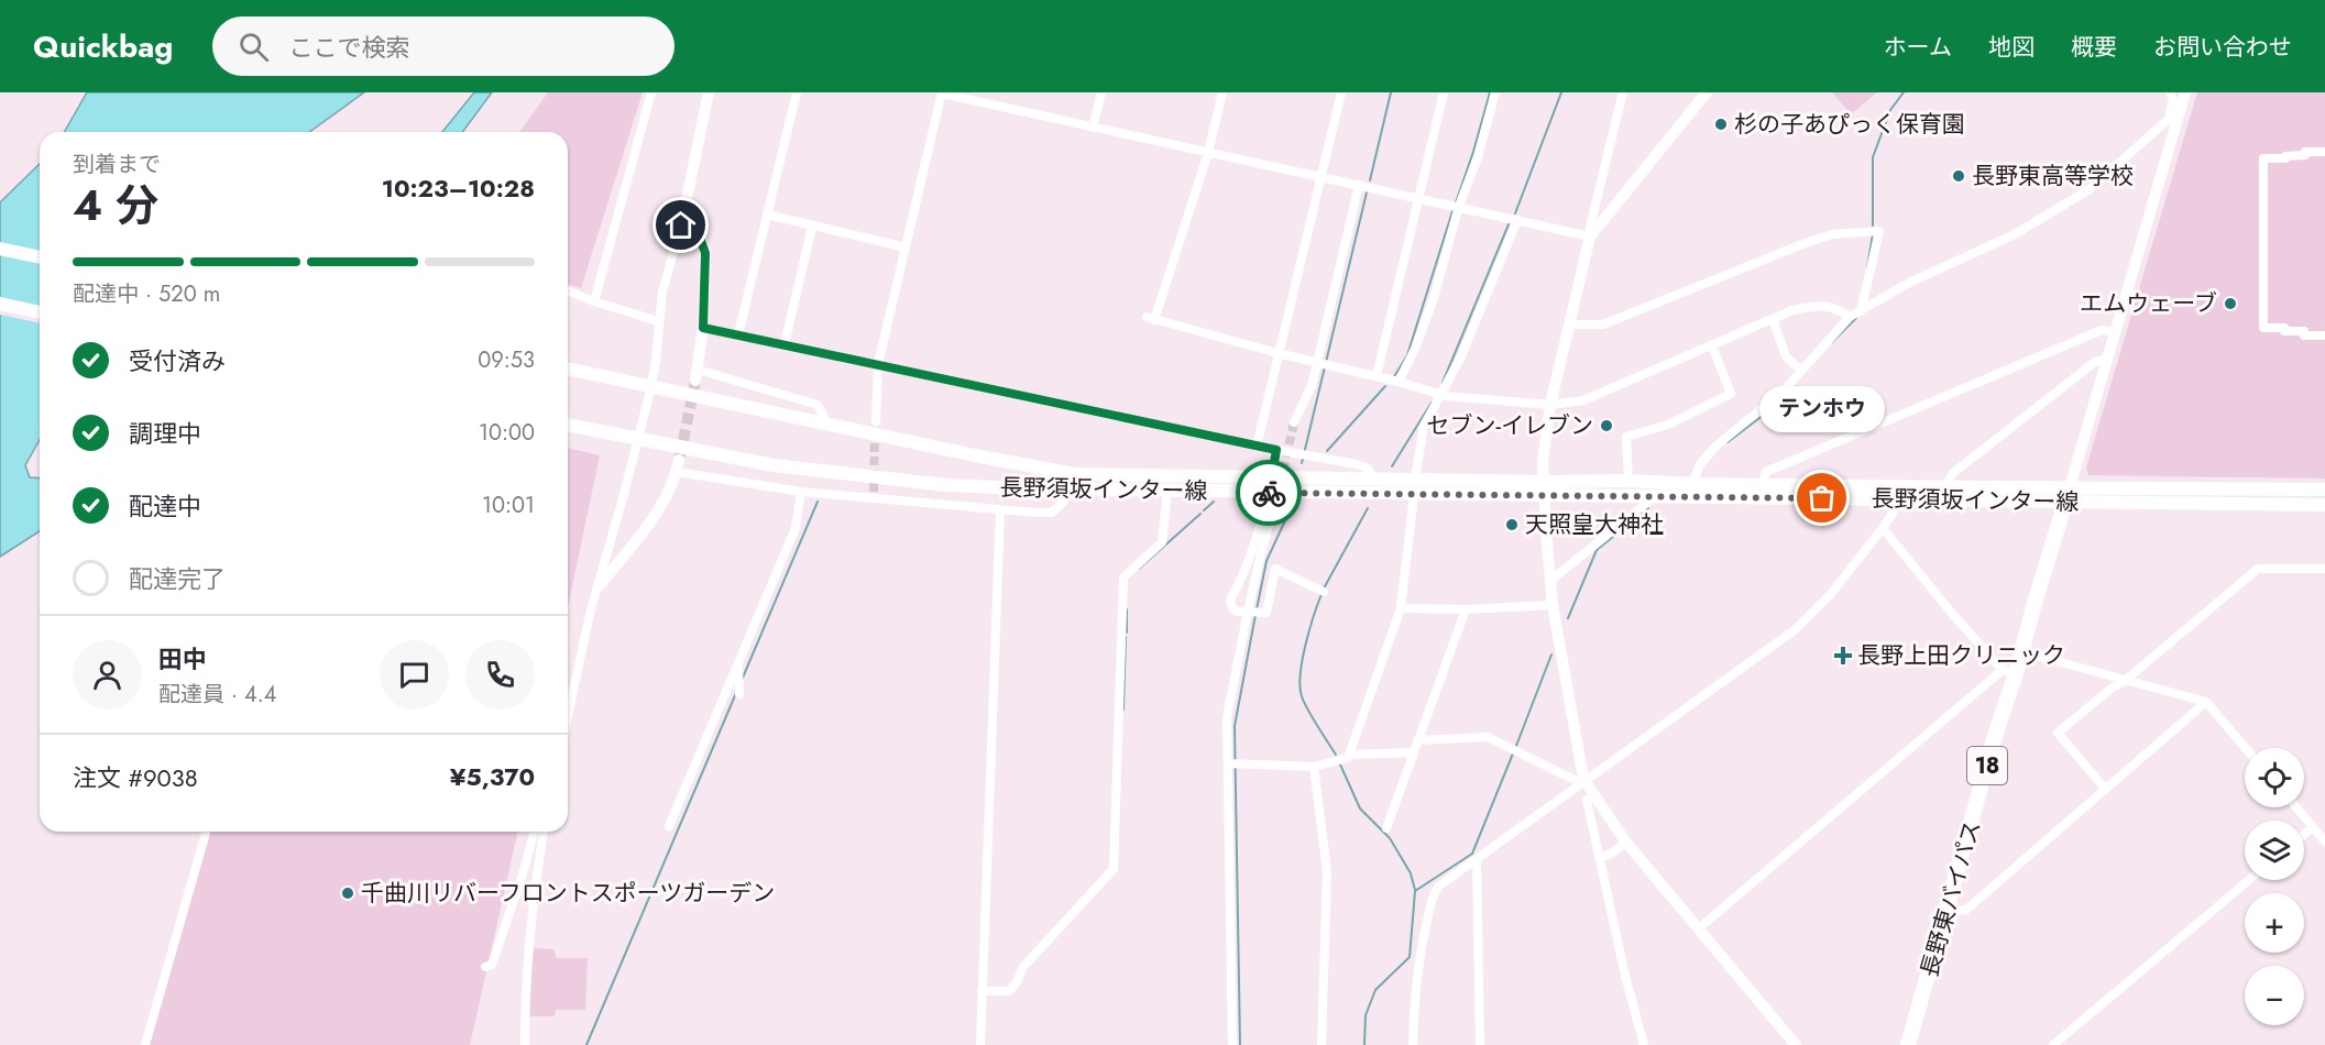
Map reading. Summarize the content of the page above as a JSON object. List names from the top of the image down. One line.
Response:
{"streets":{"highway":["18","長野東バイパス"],"main road":["長野須坂インター線"]},"crossings":[["長野須坂インター線","長野東バイパス"]],"places":{"other":["杉の子あぴっく保育園","長野東高等学校","エムウェーブ","セブン-イレブン","テンホウ","天照皇大神社","千曲川リバーフロントスポーツガーデン"],"health":["長野上田クリニック"]},"page":{"header":"Quickbag","search":"ここで検索","nav":["ホーム","地図","概要","お問い合わせ"],"heading":["4 分","到着まで","10:23–10:28"],"panel":["田中","配達員 · 4.4","注文 #9038","¥5,370"],"bar":"配達中 · 520 m","list":[["受付済み","09:53"],["調理中","10:00"],["配達中","10:01"],"配達完了"],"bubble":"テンホウ","map_buttons":["+","−"]}}
